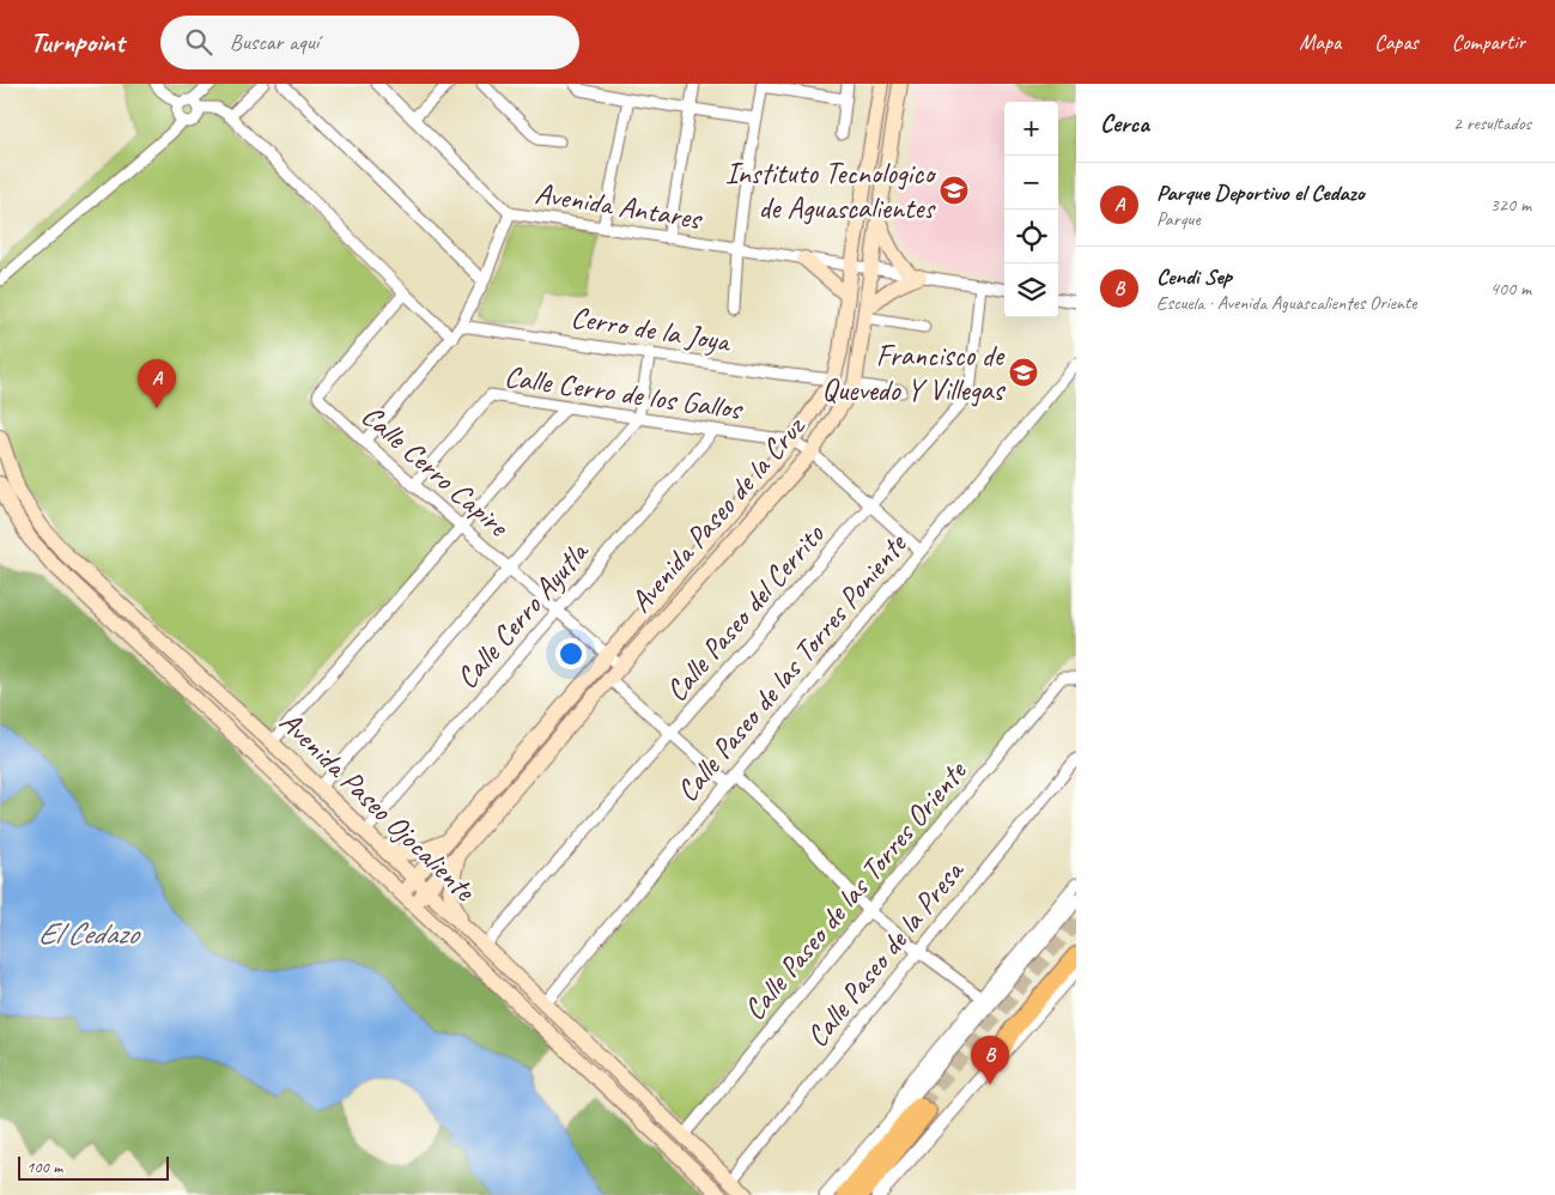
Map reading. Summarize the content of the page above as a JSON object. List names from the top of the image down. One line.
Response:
{"streets":{"main road":["Avenida Paseo de la Cruz","Avenida Paseo Ojocaliente"],"street":["Avenida Antares","Cerro de la Joya","Calle Cerro de los Gallos","Calle Cerro Capire","Calle Paseo del Cerrito","Calle Cerro Ayutla","Calle Paseo de las Torres Poniente","Calle Paseo de las Torres Oriente","Calle Paseo de la Presa"]},"crossings":[["Avenida Antares","Avenida Paseo de la Cruz"],["Avenida Antares","Calle Paseo del Cerrito"],["Cerro de la Joya","Avenida Paseo de la Cruz"],["Calle Cerro de los Gallos","Calle Cerro Capire"],["Calle Cerro de los Gallos","Avenida Paseo de la Cruz"],["Calle Cerro de los Gallos","Calle Cerro Ayutla"],["Calle Cerro Capire","Avenida Paseo de la Cruz"],["Calle Cerro Capire","Calle Cerro Ayutla"],["Avenida Paseo de la Cruz","Avenida Paseo Ojocaliente"],["Calle Paseo del Cerrito","Avenida Paseo Ojocaliente"],["Calle Cerro Ayutla","Avenida Paseo Ojocaliente"],["Calle Paseo de las Torres Poniente","Avenida Paseo Ojocaliente"],["Avenida Paseo Ojocaliente","Calle Paseo de las Torres Oriente"],["Avenida Paseo Ojocaliente","Calle Paseo de la Presa"]],"water":["El Cedazo"],"places":{"school or university":["Instituto Tecnologico de Aguascalientes","Francisco de Quevedo Y Villegas"]},"scale_bar":"100 m","page":{"header":"Turnpoint","search":"Buscar aquí","nav":["Mapa","Capas","Compartir"],"heading":["Cerca","2 resultados"],"map_buttons":["+","−"],"list":[{"mark":"A","name":"Parque Deportivo el Cedazo","note":"Parque","value":"320 m"},{"mark":"B","name":"Cendi Sep","note":"Escuela · Avenida Aguascalientes Oriente","value":"400 m"}],"pins":["A","B"],"scale":"100 m"}}
